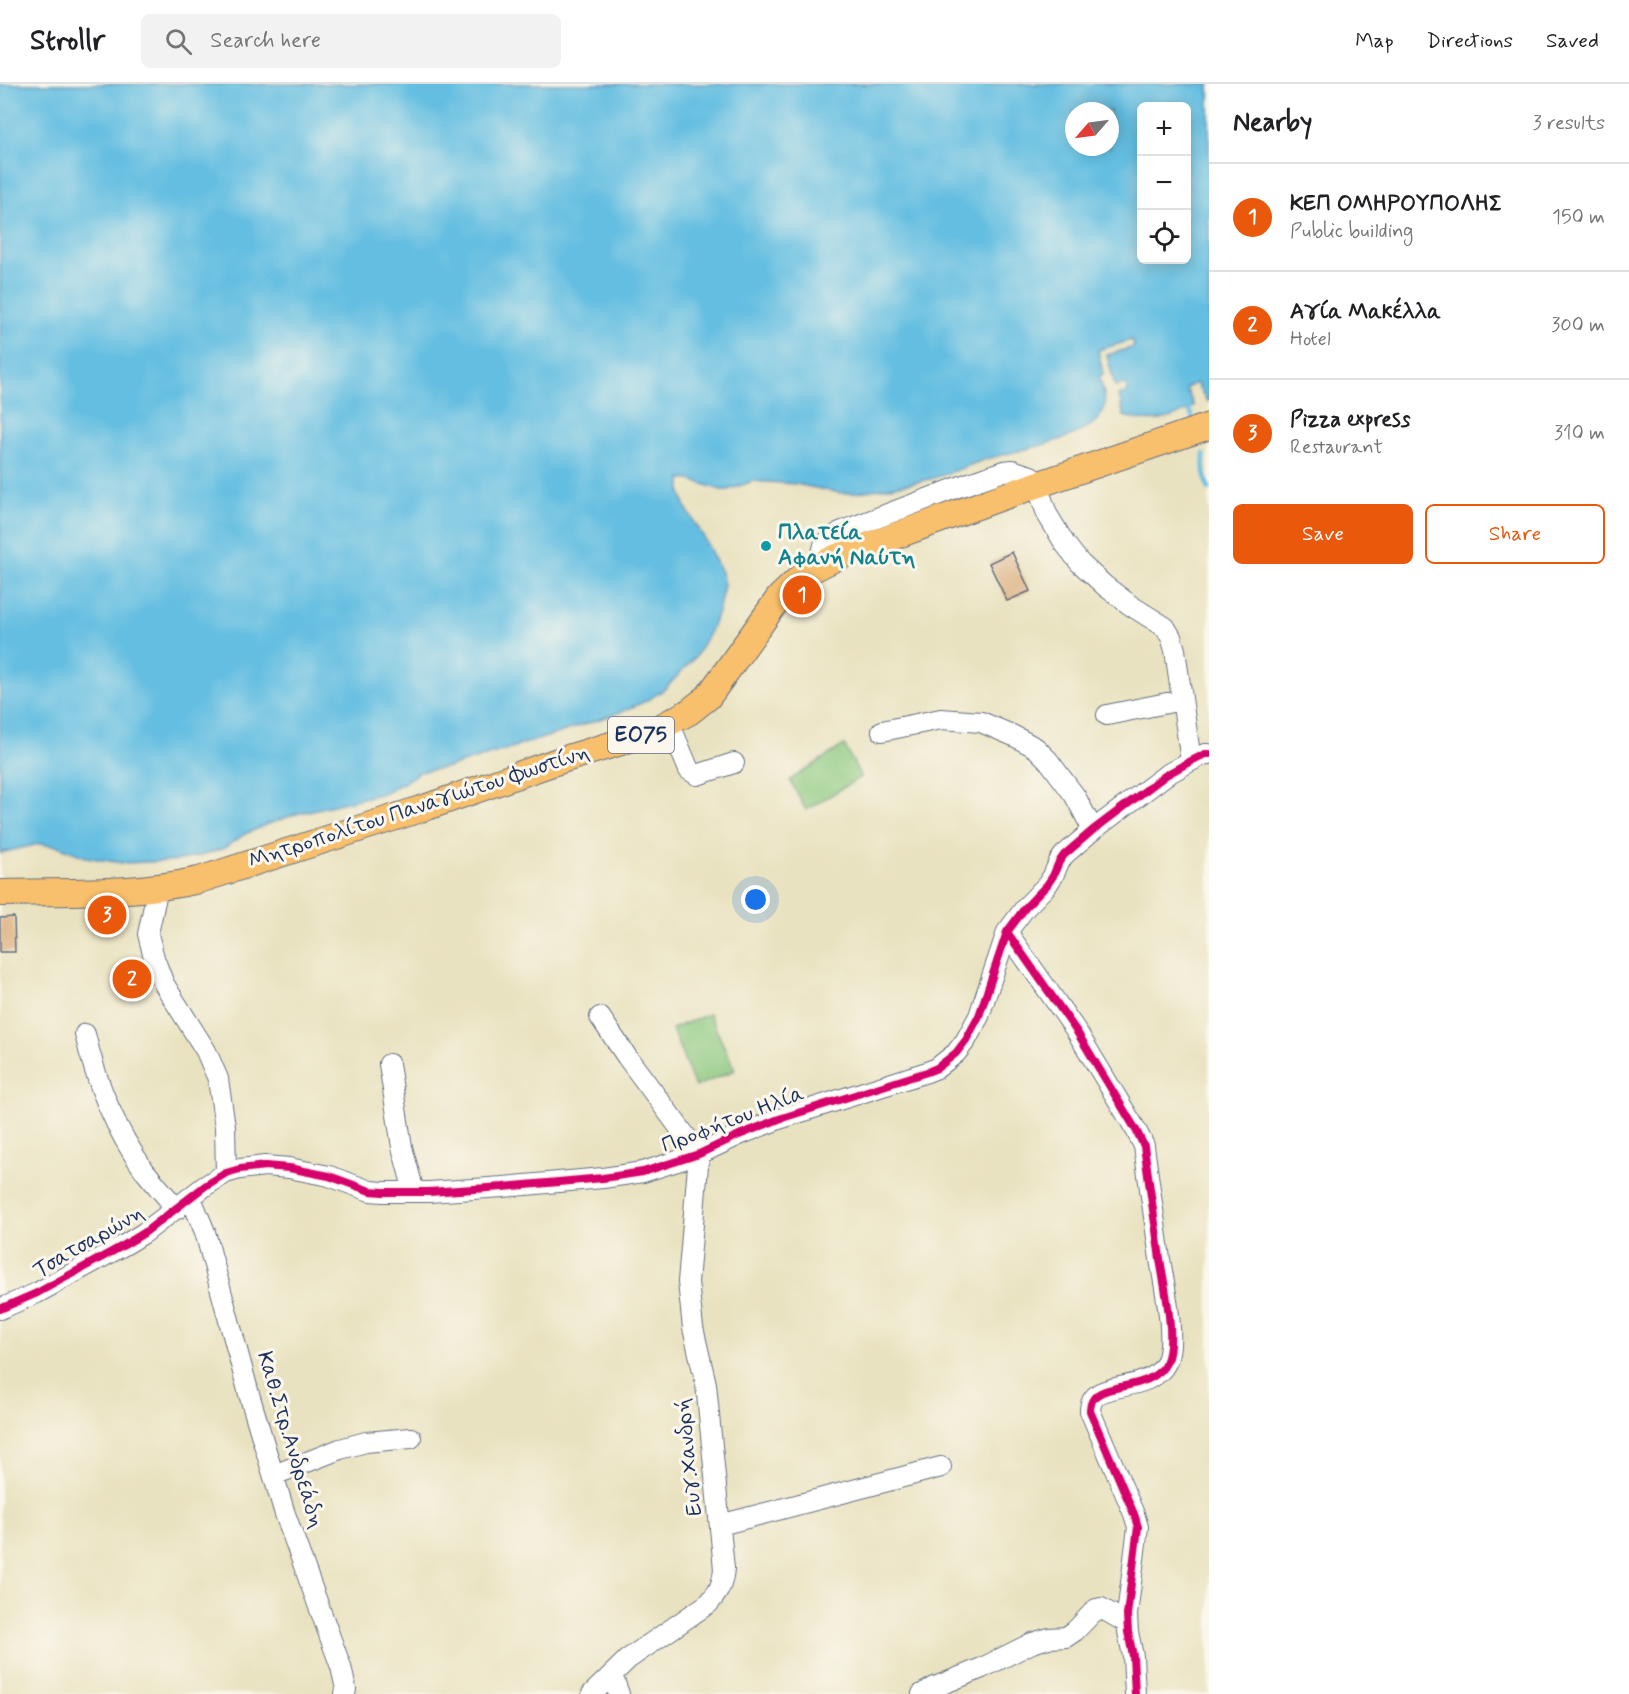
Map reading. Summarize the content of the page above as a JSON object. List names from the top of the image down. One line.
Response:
{"streets":{"main road":["ΕΟ75","Μητροπολίτου Παναγιώτου Φωστίνη"],"street":["Προφήτου Ηλία","Τσατσαρώνη","Καθ.Στρ.Ανδρεάδη","Ευγ.Χανδρή"]},"crossings":[["Προφήτου Ηλία","Τσατσαρώνη"],["Προφήτου Ηλία","Καθ.Στρ.Ανδρεάδη"],["Προφήτου Ηλία","Ευγ.Χανδρή"],["Τσατσαρώνη","Καθ.Στρ.Ανδρεάδη"]],"places":["Πλατεία Αφανή Ναύτη"],"north":"bottom left","page":{"header":"Strollr","search":"Search here","nav":["Map","Directions","Saved"],"heading":["Nearby","3 results"],"map_buttons":["+","−"],"list":[{"mark":"1","name":"ΚΕΠ ΟΜΗΡΟΥΠΟΛΗΣ","note":"Public building","value":"150 m"},{"mark":"2","name":"Αγία Μακέλλα","note":"Hotel","value":"300 m"},{"mark":"3","name":"Pizza express","note":"Restaurant","value":"310 m"}],"buttons":["Save","Share"],"pins":["1","3","2"]}}
